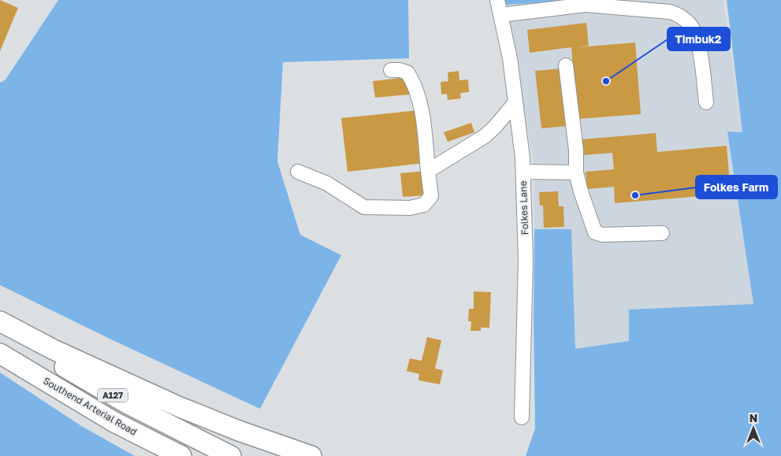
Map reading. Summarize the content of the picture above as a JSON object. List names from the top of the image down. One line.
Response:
{"streets":{"highway":["A127","Southend Arterial Road"],"street":["Folkes Lane"]},"places":["Timbuk2","Folkes Farm"],"north":"top"}
